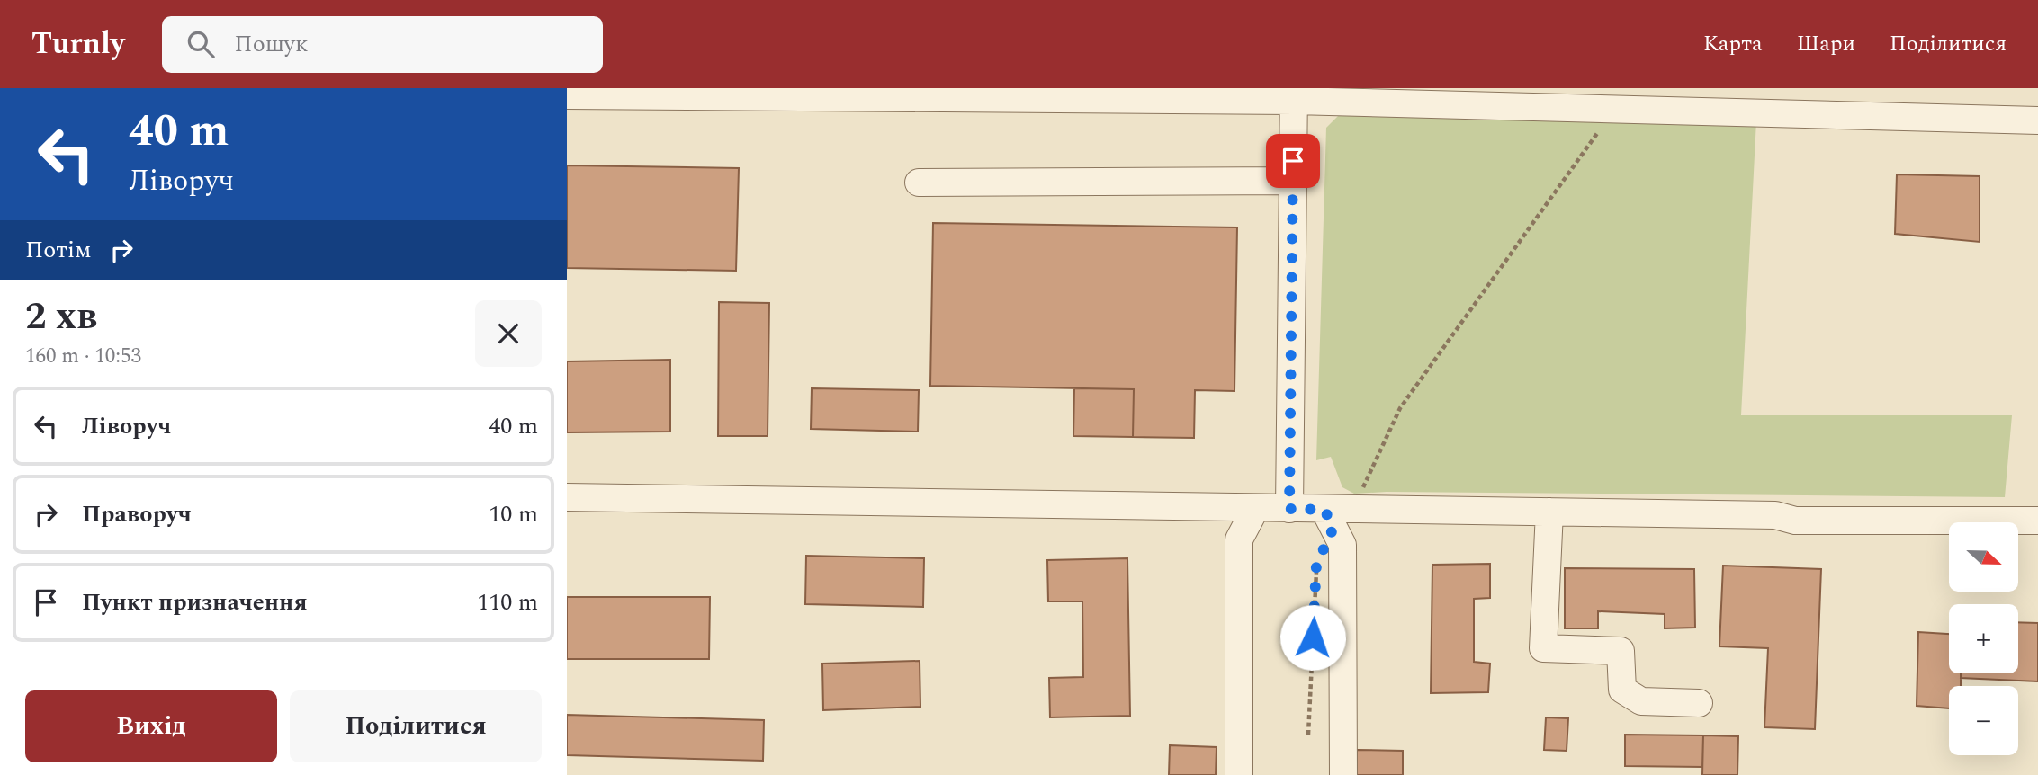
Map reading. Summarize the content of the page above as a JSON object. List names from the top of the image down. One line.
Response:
{"north":"right","page":{"header":"Turnly","search":"Пошук","nav":["Карта","Шари","Поділитися"],"turn":["40 m","Ліворуч"],"then":"Потім","heading":["2 хв","160 m · 10:53"],"list":[{"name":"Ліворуч","value":"40 m"},{"name":"Праворуч","value":"10 m"},{"name":"Пункт призначення","value":"110 m"}],"map_buttons":["+","−"],"buttons":["Вихід","Поділитися"]}}
